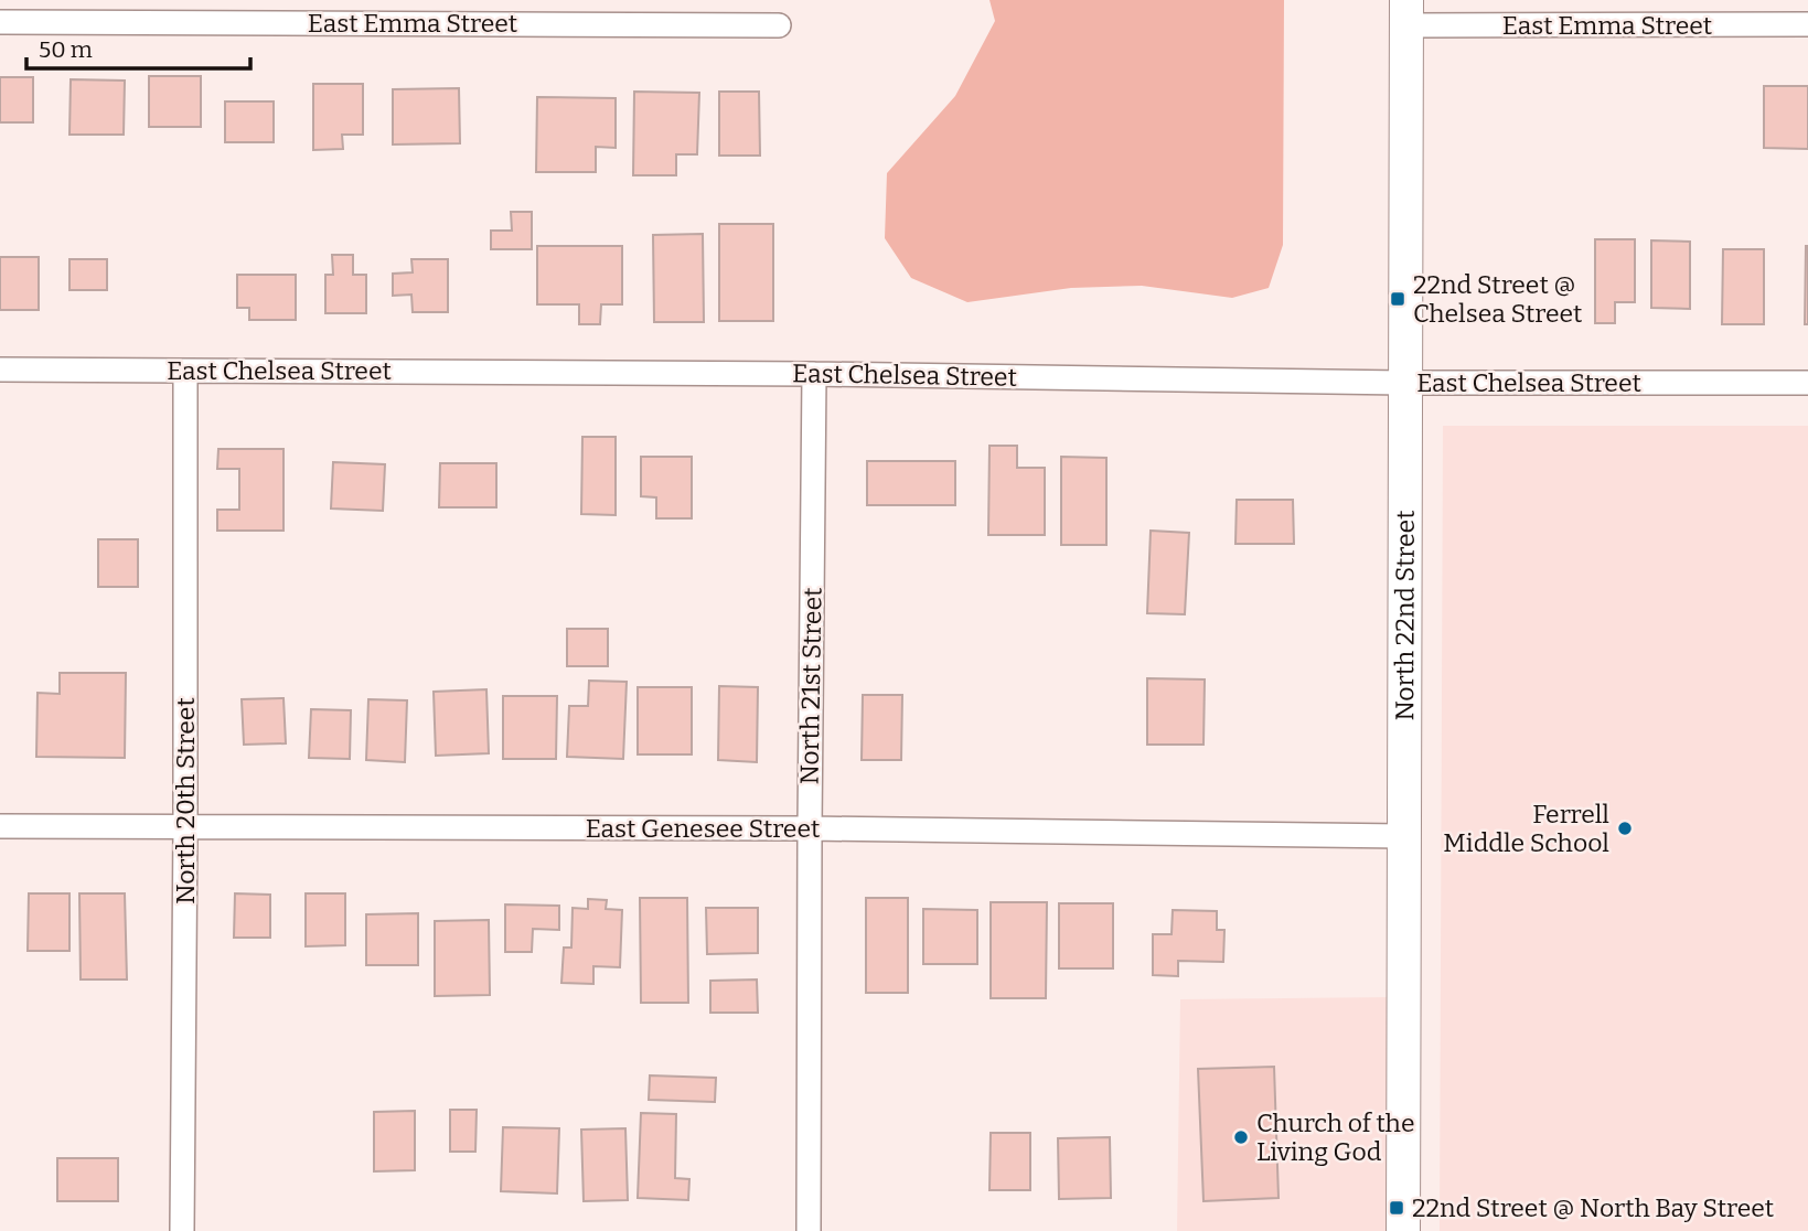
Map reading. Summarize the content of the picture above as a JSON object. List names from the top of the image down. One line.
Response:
{"streets":{"main road":["North 22nd Street"],"street":["East Emma Street","East Chelsea Street","North 21st Street","North 20th Street","East Genesee Street"]},"crossings":[["East Emma Street","North 22nd Street"],["East Chelsea Street","North 22nd Street"],["East Chelsea Street","North 21st Street"],["East Chelsea Street","North 20th Street"],["North 22nd Street","East Genesee Street"],["North 21st Street","East Genesee Street"],["North 20th Street","East Genesee Street"]],"places":{"transit":["22nd Street @ Chelsea Street","22nd Street @ North Bay Street"],"other":["Ferrell Middle School","Church of the Living God"]},"scale_bar":"50 m"}
